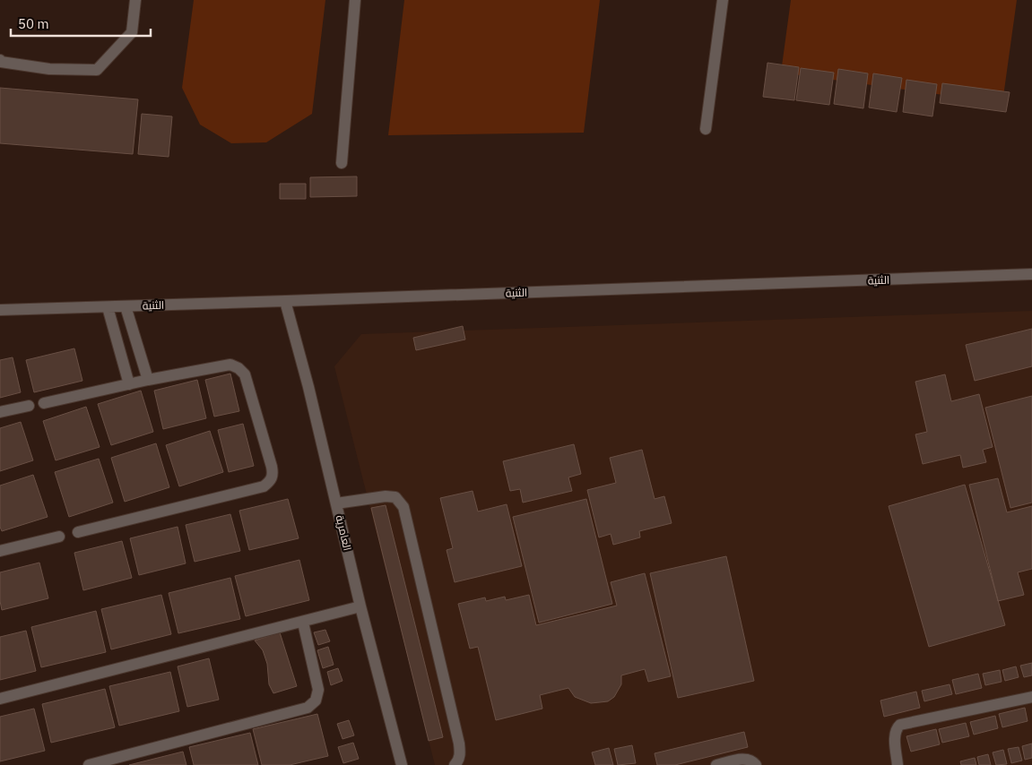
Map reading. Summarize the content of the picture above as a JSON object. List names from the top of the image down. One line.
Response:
{"streets":{"street":["الثنية","العامرية"]},"crossings":[["الثنية","العامرية"]],"scale_bar":"50 m"}
